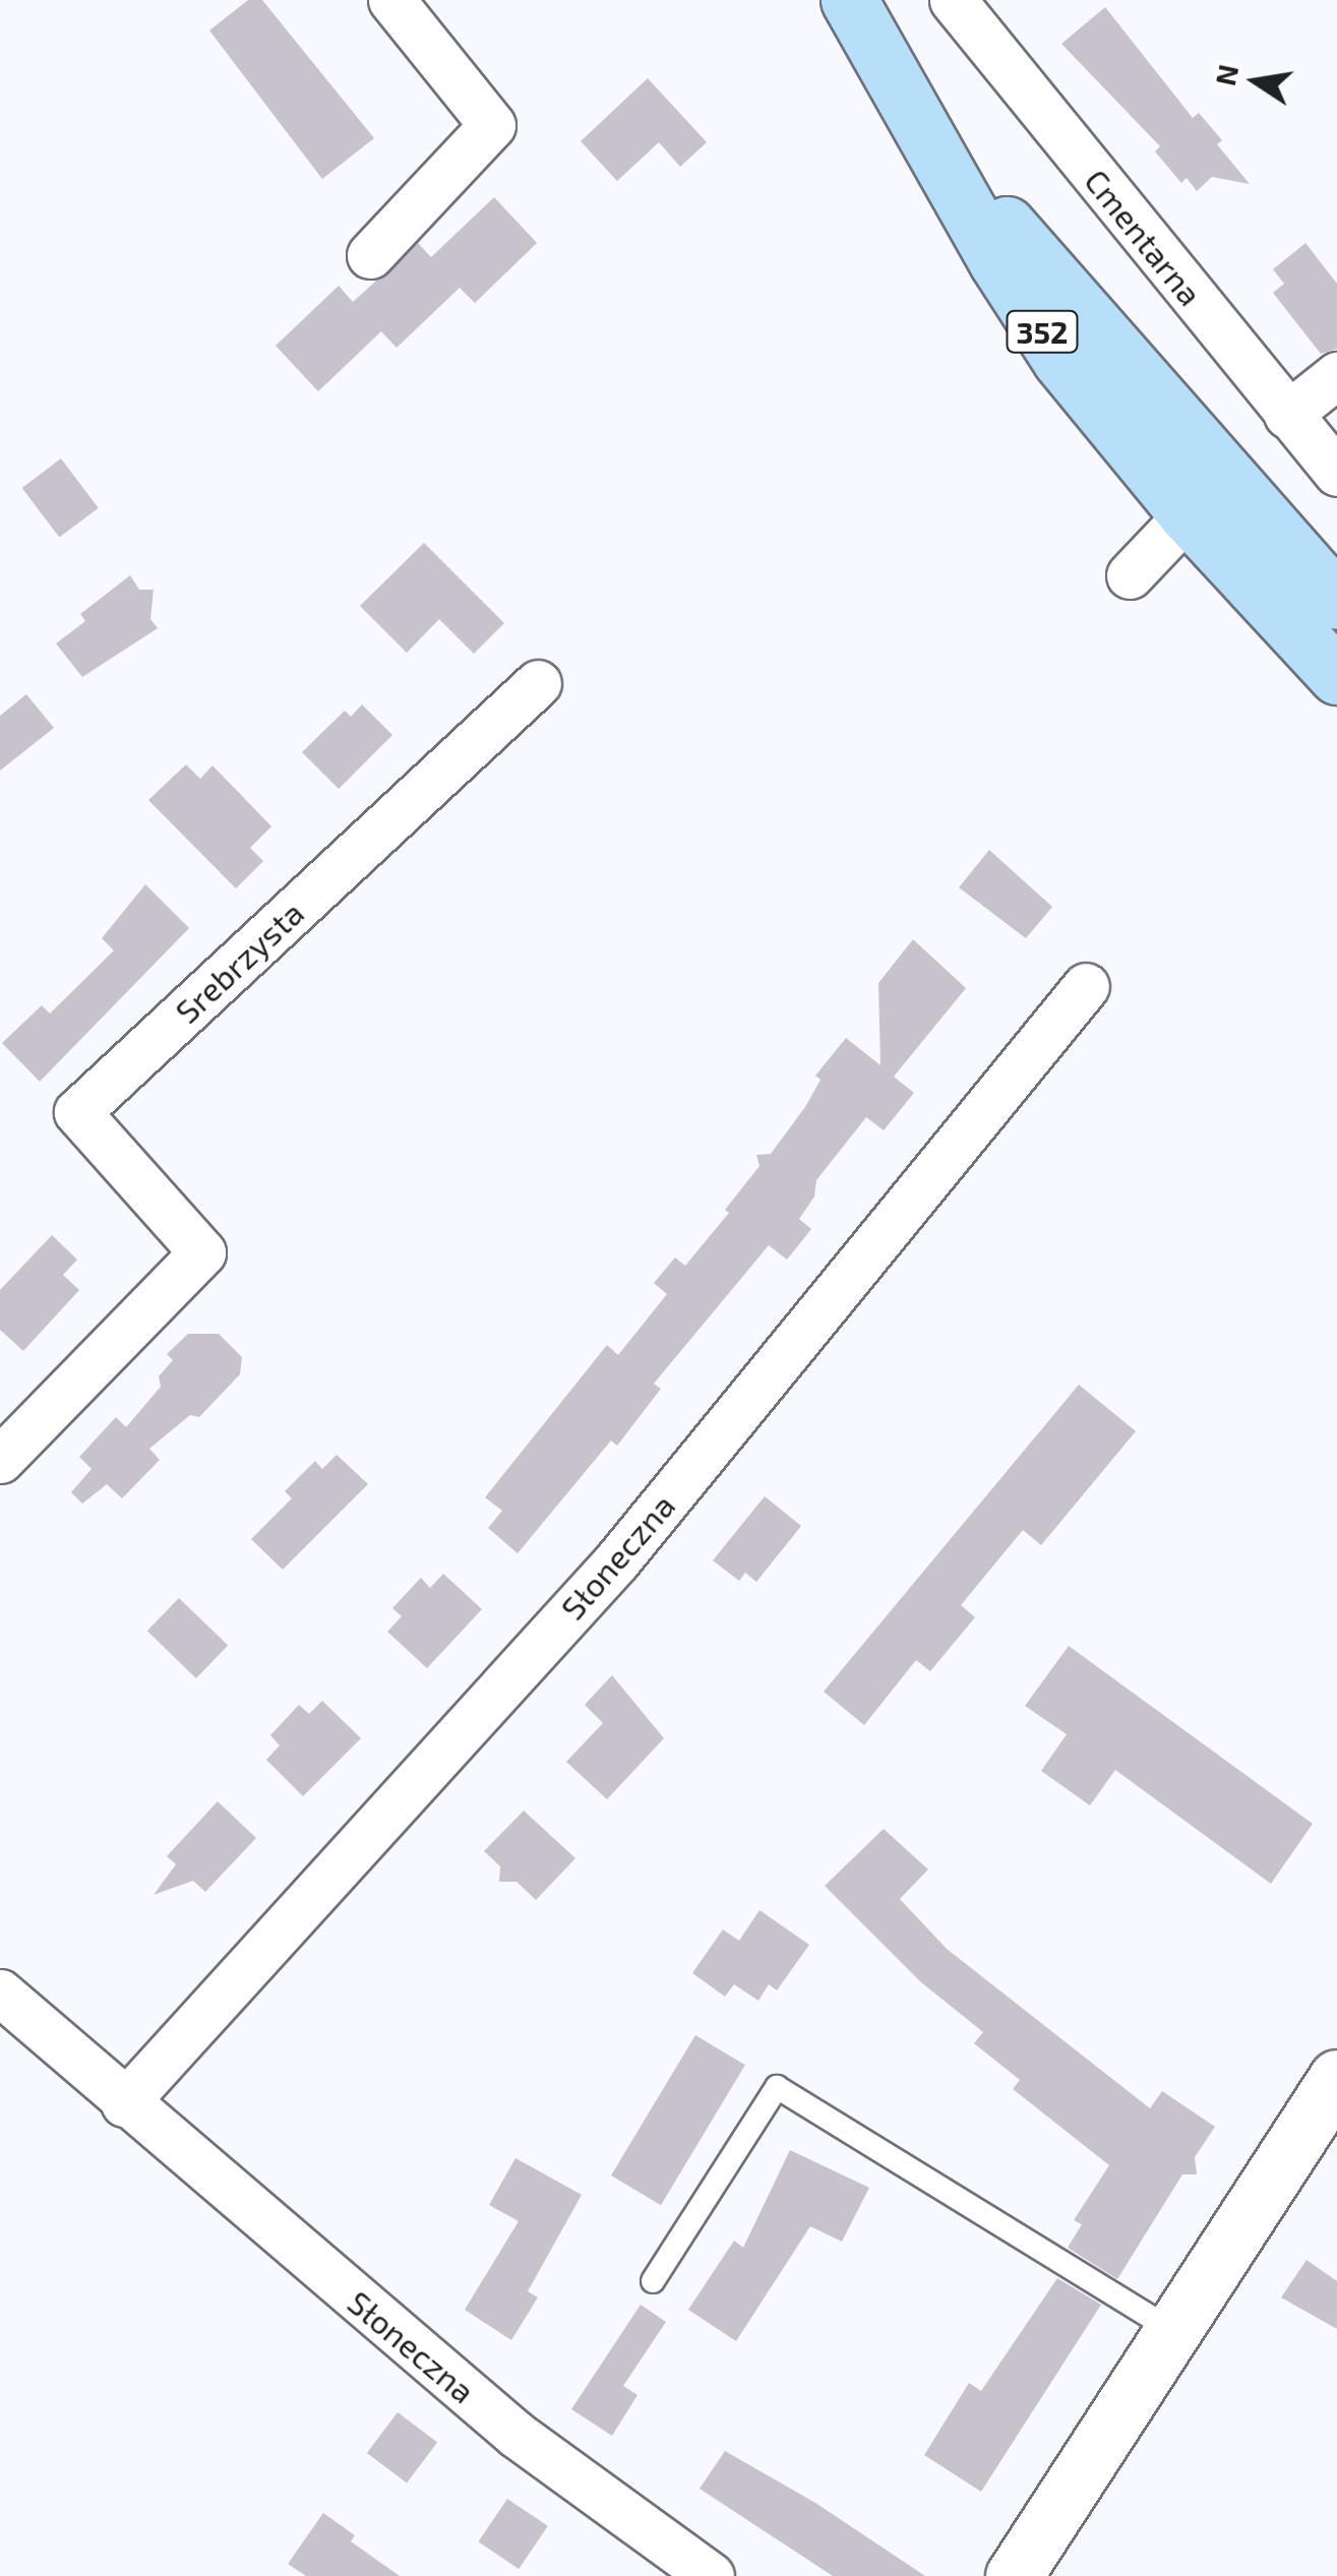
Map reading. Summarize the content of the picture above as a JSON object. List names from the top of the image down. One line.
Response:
{"streets":{"main road":["352"],"street":["Cmentarna","Srebrzysta","Słoneczna"]},"north":"left"}
